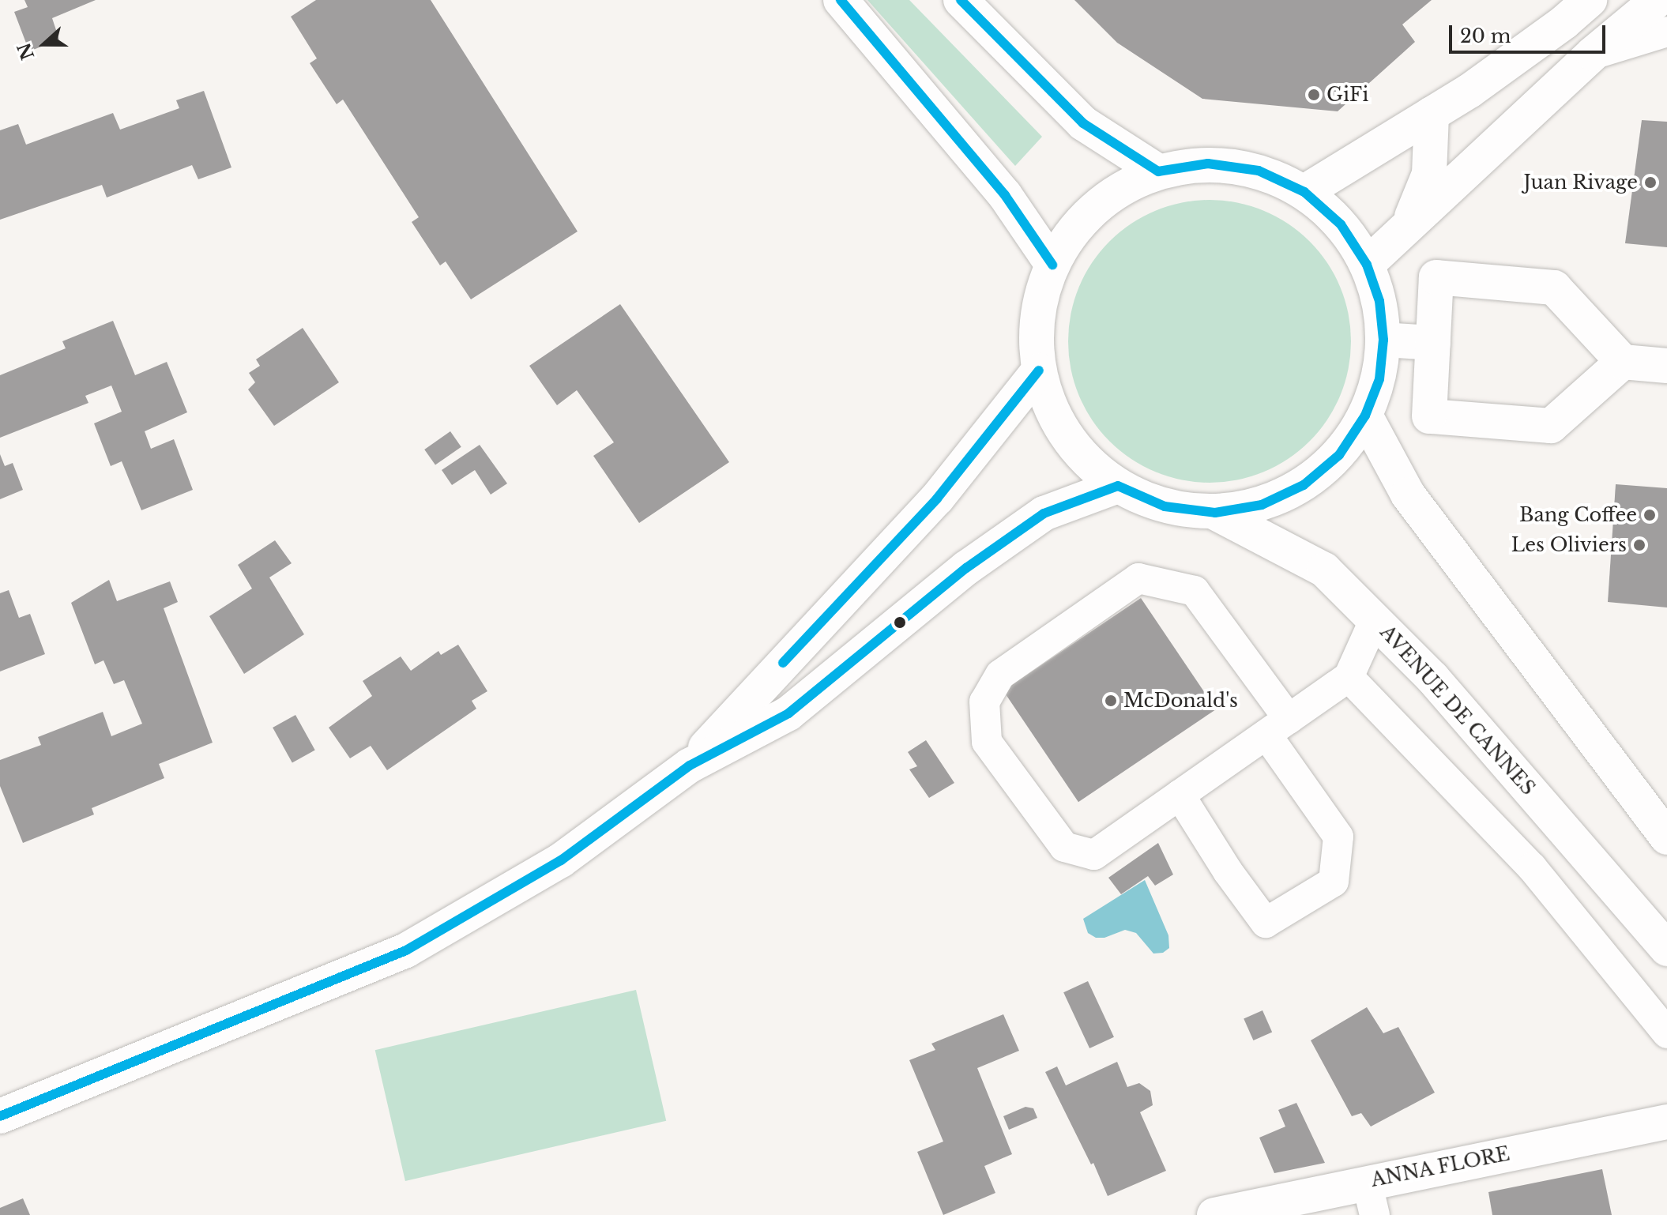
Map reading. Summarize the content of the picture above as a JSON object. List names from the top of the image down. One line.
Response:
{"streets":{"main road":["AVENUE DE CANNES","ANNA FLORE"]},"places":["GiFi","Juan Rivage","Bang Coffee","Les Oliviers","McDonald's"],"scale_bar":"20 m","north":"left"}
